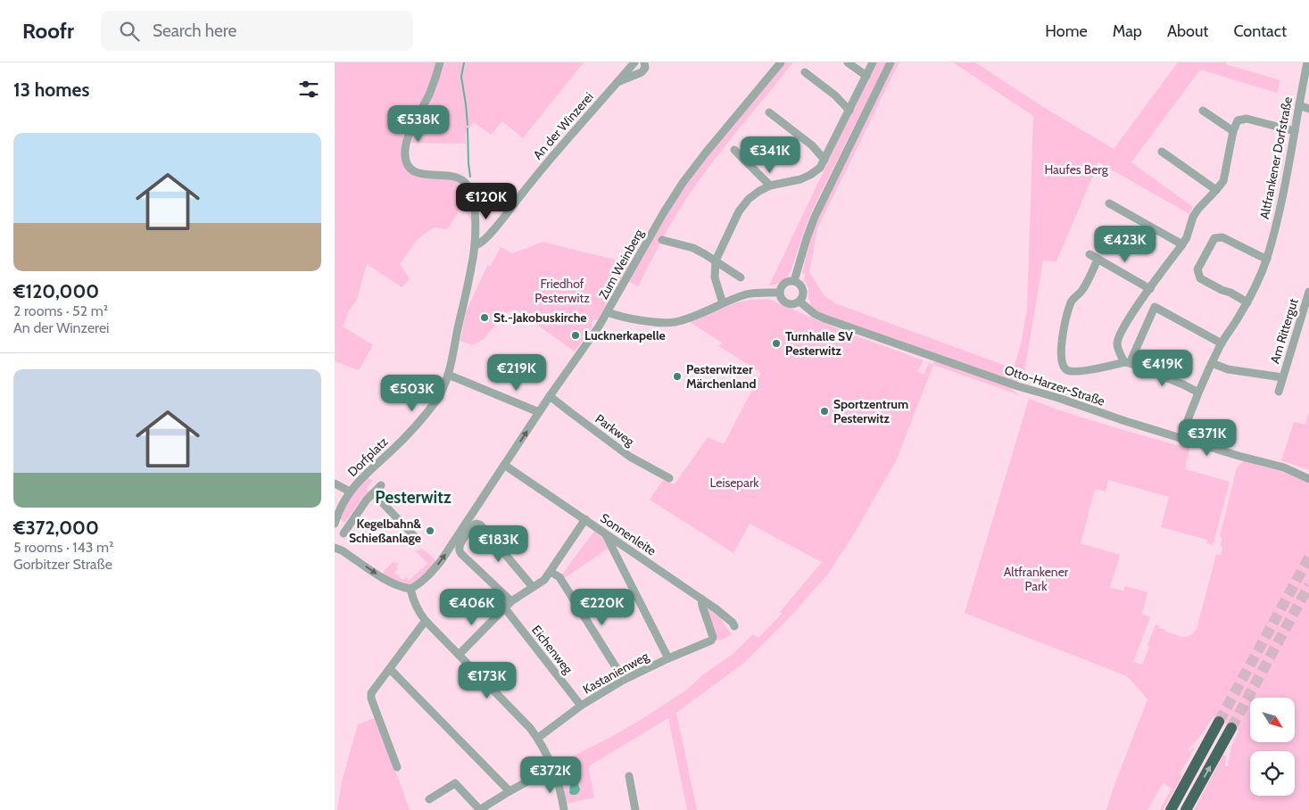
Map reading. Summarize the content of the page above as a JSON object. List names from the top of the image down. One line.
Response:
{"streets":{"street":["An der Winzerei","Altfrankener Dorfstraße","Zum Weinberg","Am Rittergut","Otto-Harzer-Straße","Parkweg","Dorfplatz","Sonnenleite","Eichenweg","Kastanienweg"]},"crossings":[["An der Winzerei","Dorfplatz"],["Altfrankener Dorfstraße","Am Rittergut"],["Altfrankener Dorfstraße","Otto-Harzer-Straße"],["Zum Weinberg","Parkweg"],["Zum Weinberg","Sonnenleite"],["Sonnenleite","Kastanienweg"],["Eichenweg","Kastanienweg"]],"districts":["Pesterwitz"],"parks":["Haufes Berg","Friedhof Pesterwitz","Leisepark","Altfrankener Park"],"places":["St.-Jakobuskirche","Lucknerkapelle","Turnhalle SV Pesterwitz","Pesterwitzer Märchenland","Sportzentrum Pesterwitz","Kegelbahn& Schießanlage"],"north":"bottom right","page":{"header":"Roofr","search":"Search here","nav":["Home","Map","About","Contact"],"heading":"13 homes","price":["€538K","€341K","€120K","€423K","€419K","€219K","€503K","€371K","€183K","€406K","€220K","€173K","€372K"],"list":[{"name":"€120,000","note":"2 rooms · 52 m² · An der Winzerei"},{"name":"€372,000","note":"5 rooms · 143 m² · Gorbitzer Straße"}]}}
